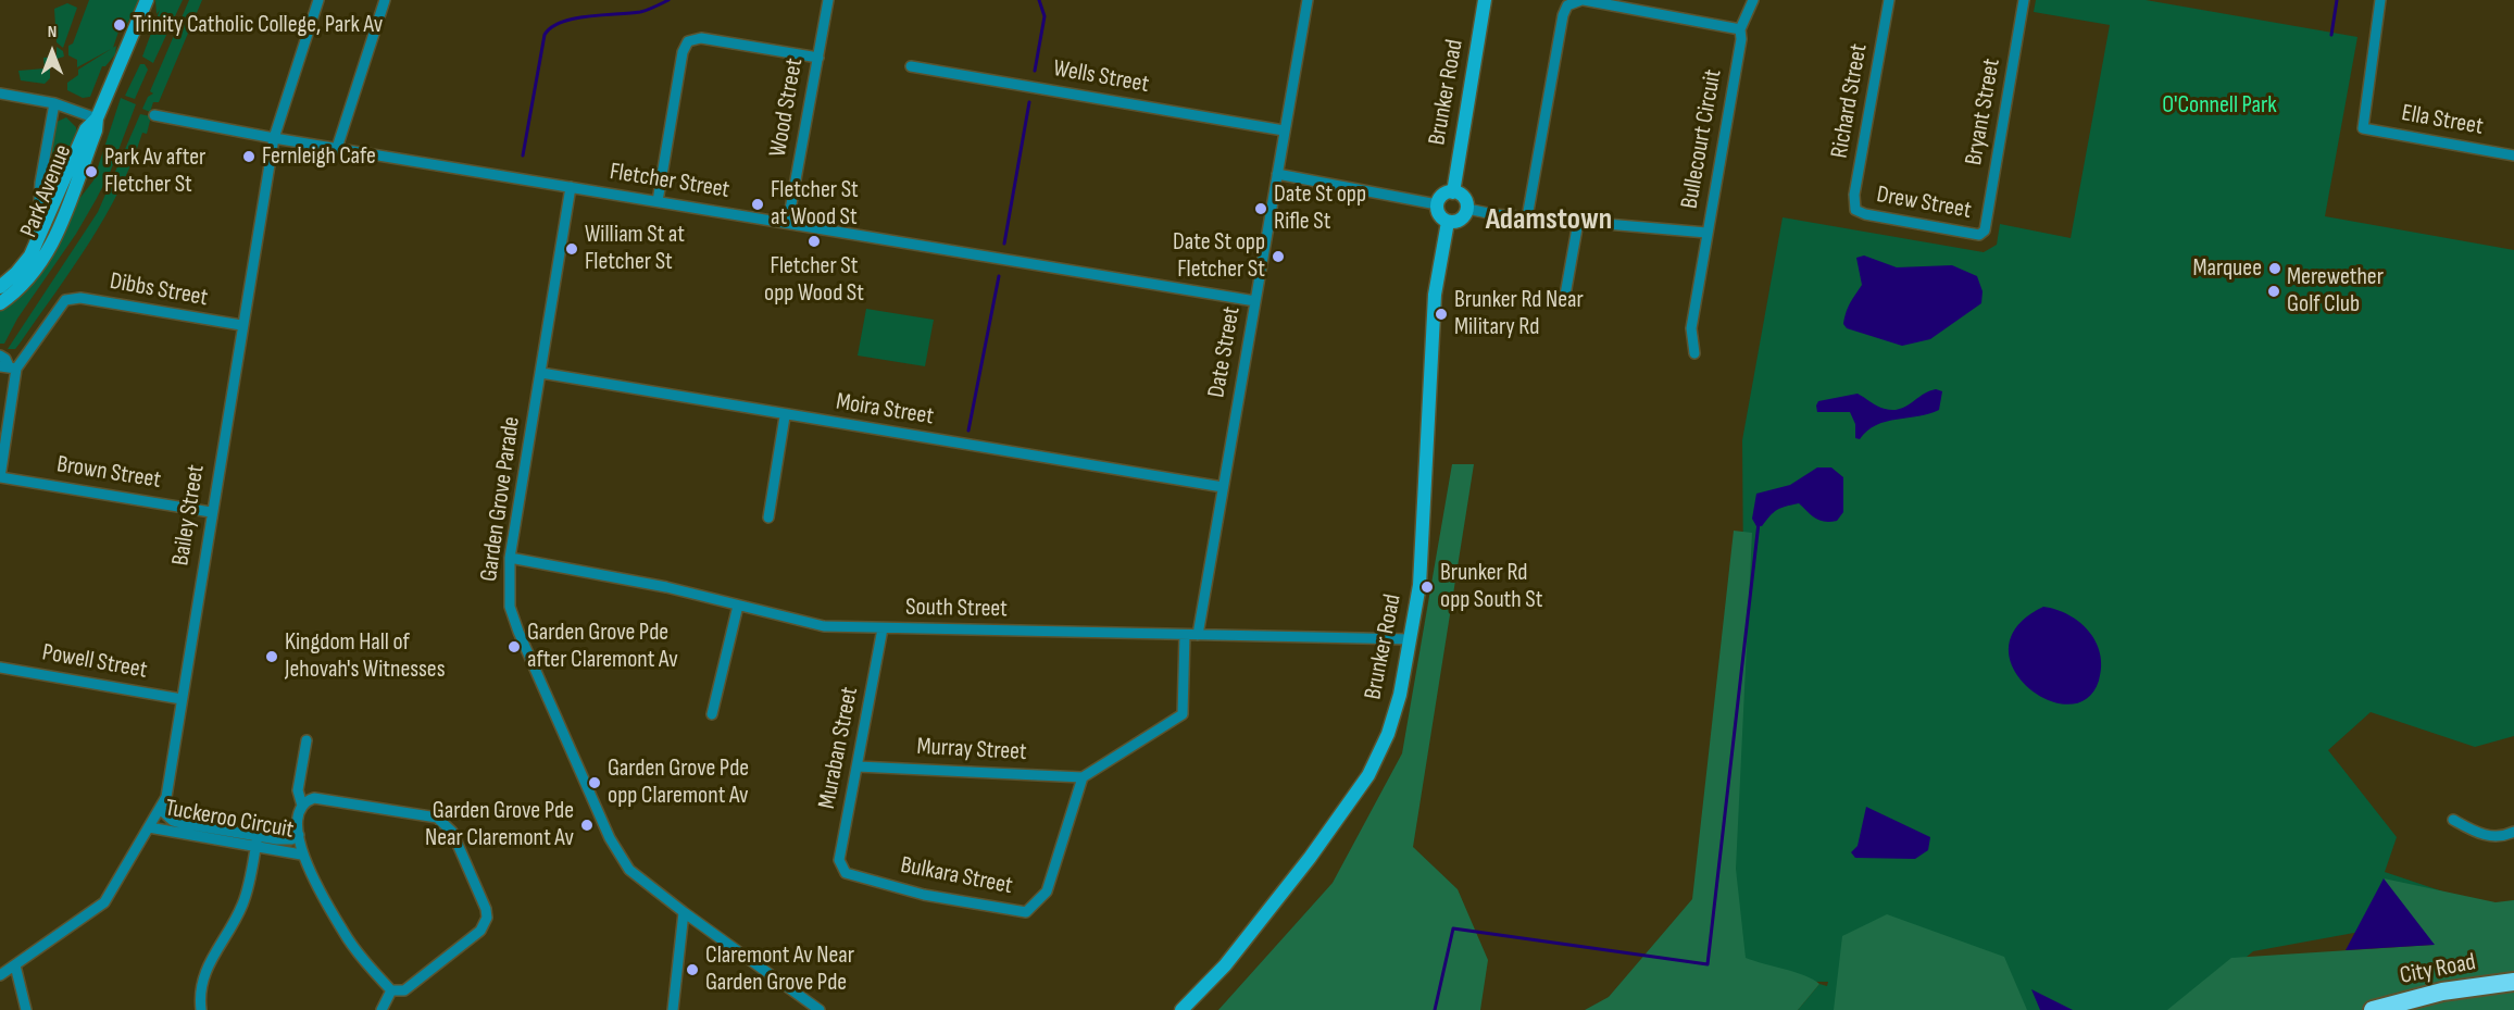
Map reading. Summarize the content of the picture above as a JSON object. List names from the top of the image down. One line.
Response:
{"streets":{"highway":["City Road"],"main road":["Brunker Road","Park Avenue"],"street":["Wells Street","Richard Street","Wood Street","Bryant Street","Ella Street","Bullecourt Circuit","Fletcher Street","Drew Street","Dibbs Street","Date Street","Moira Street","Brown Street","Garden Grove Parade","Bailey Street","South Street","Powell Street","Muraban Street","Murray Street","Tuckeroo Circuit","Bulkara Street"]},"crossings":[["Wells Street","Date Street"],["Brunker Road","Bullecourt Circuit"],["Brunker Road","South Street"],["Richard Street","Drew Street"],["Wood Street","Fletcher Street"],["Bryant Street","Drew Street"],["Fletcher Street","Date Street"],["Fletcher Street","Garden Grove Parade"],["Fletcher Street","Bailey Street"],["Dibbs Street","Bailey Street"],["Date Street","Moira Street"],["Date Street","South Street"],["Moira Street","Garden Grove Parade"],["Brown Street","Bailey Street"],["Garden Grove Parade","South Street"],["Bailey Street","Powell Street"],["Bailey Street","Tuckeroo Circuit"],["South Street","Muraban Street"],["Muraban Street","Murray Street"],["Muraban Street","Bulkara Street"],["Murray Street","Bulkara Street"]],"districts":["Adamstown"],"parks":["O'Connell Park"],"places":["Trinity Catholic College, Park Av","Fernleigh Cafe","Park Av after Fletcher St","Fletcher St at Wood St","Date St opp Rifle St","Fletcher St opp Wood St","William St at Fletcher St","Date St opp Fletcher St","Marquee","Merewether Golf Club","Brunker Rd Near Military Rd","Brunker Rd opp South St","Garden Grove Pde after Claremont Av","Kingdom Hall of Jehovah's Witnesses","Garden Grove Pde opp Claremont Av","Garden Grove Pde Near Claremont Av","Claremont Av Near Garden Grove Pde"],"north":"top"}
